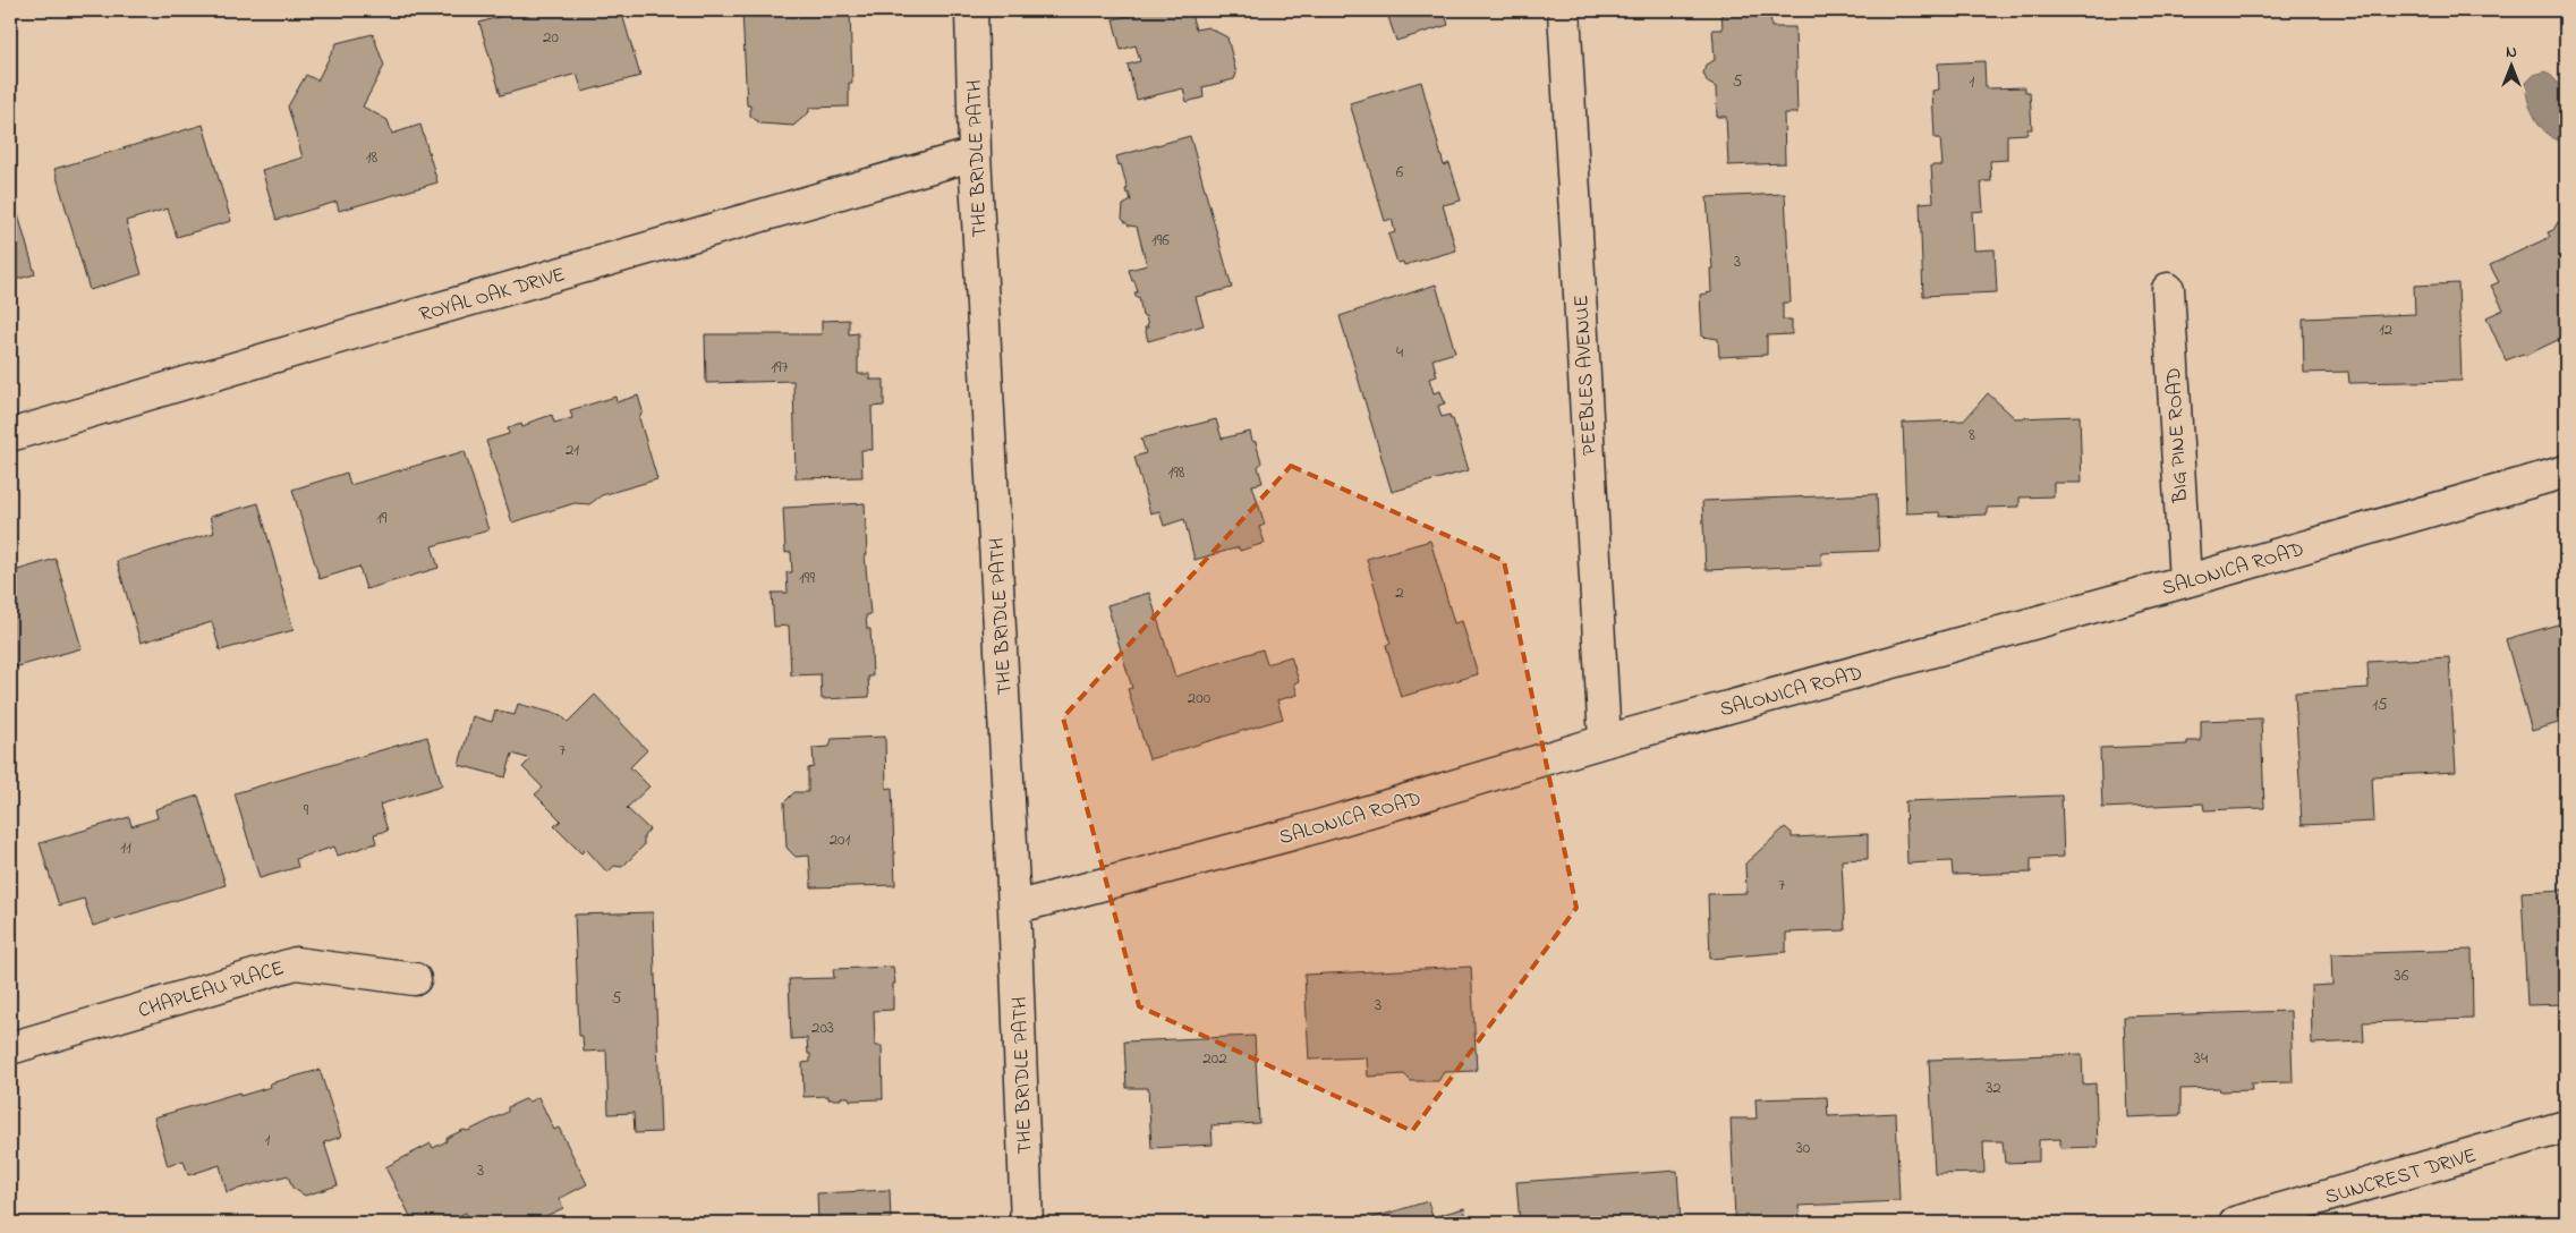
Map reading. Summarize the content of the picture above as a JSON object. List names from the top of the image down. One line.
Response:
{"streets":{"street":["THE BRIDLE PATH","ROYAL OAK DRIVE","PEEBLES AVENUE","BIG PINE ROAD","SALONICA ROAD","CHAPLEAU PLACE","SUNCREST DRIVE"]},"crossings":[["THE BRIDLE PATH","ROYAL OAK DRIVE"],["THE BRIDLE PATH","SALONICA ROAD"],["PEEBLES AVENUE","SALONICA ROAD"],["BIG PINE ROAD","SALONICA ROAD"]],"house_numbers":["20","5","1","18","6","196","3","12","4","197","8","21","198","19","199","2","200","15","7","9","201","11","7","36","5","3","203","202","34","32","1","30","3"],"north":"top"}
